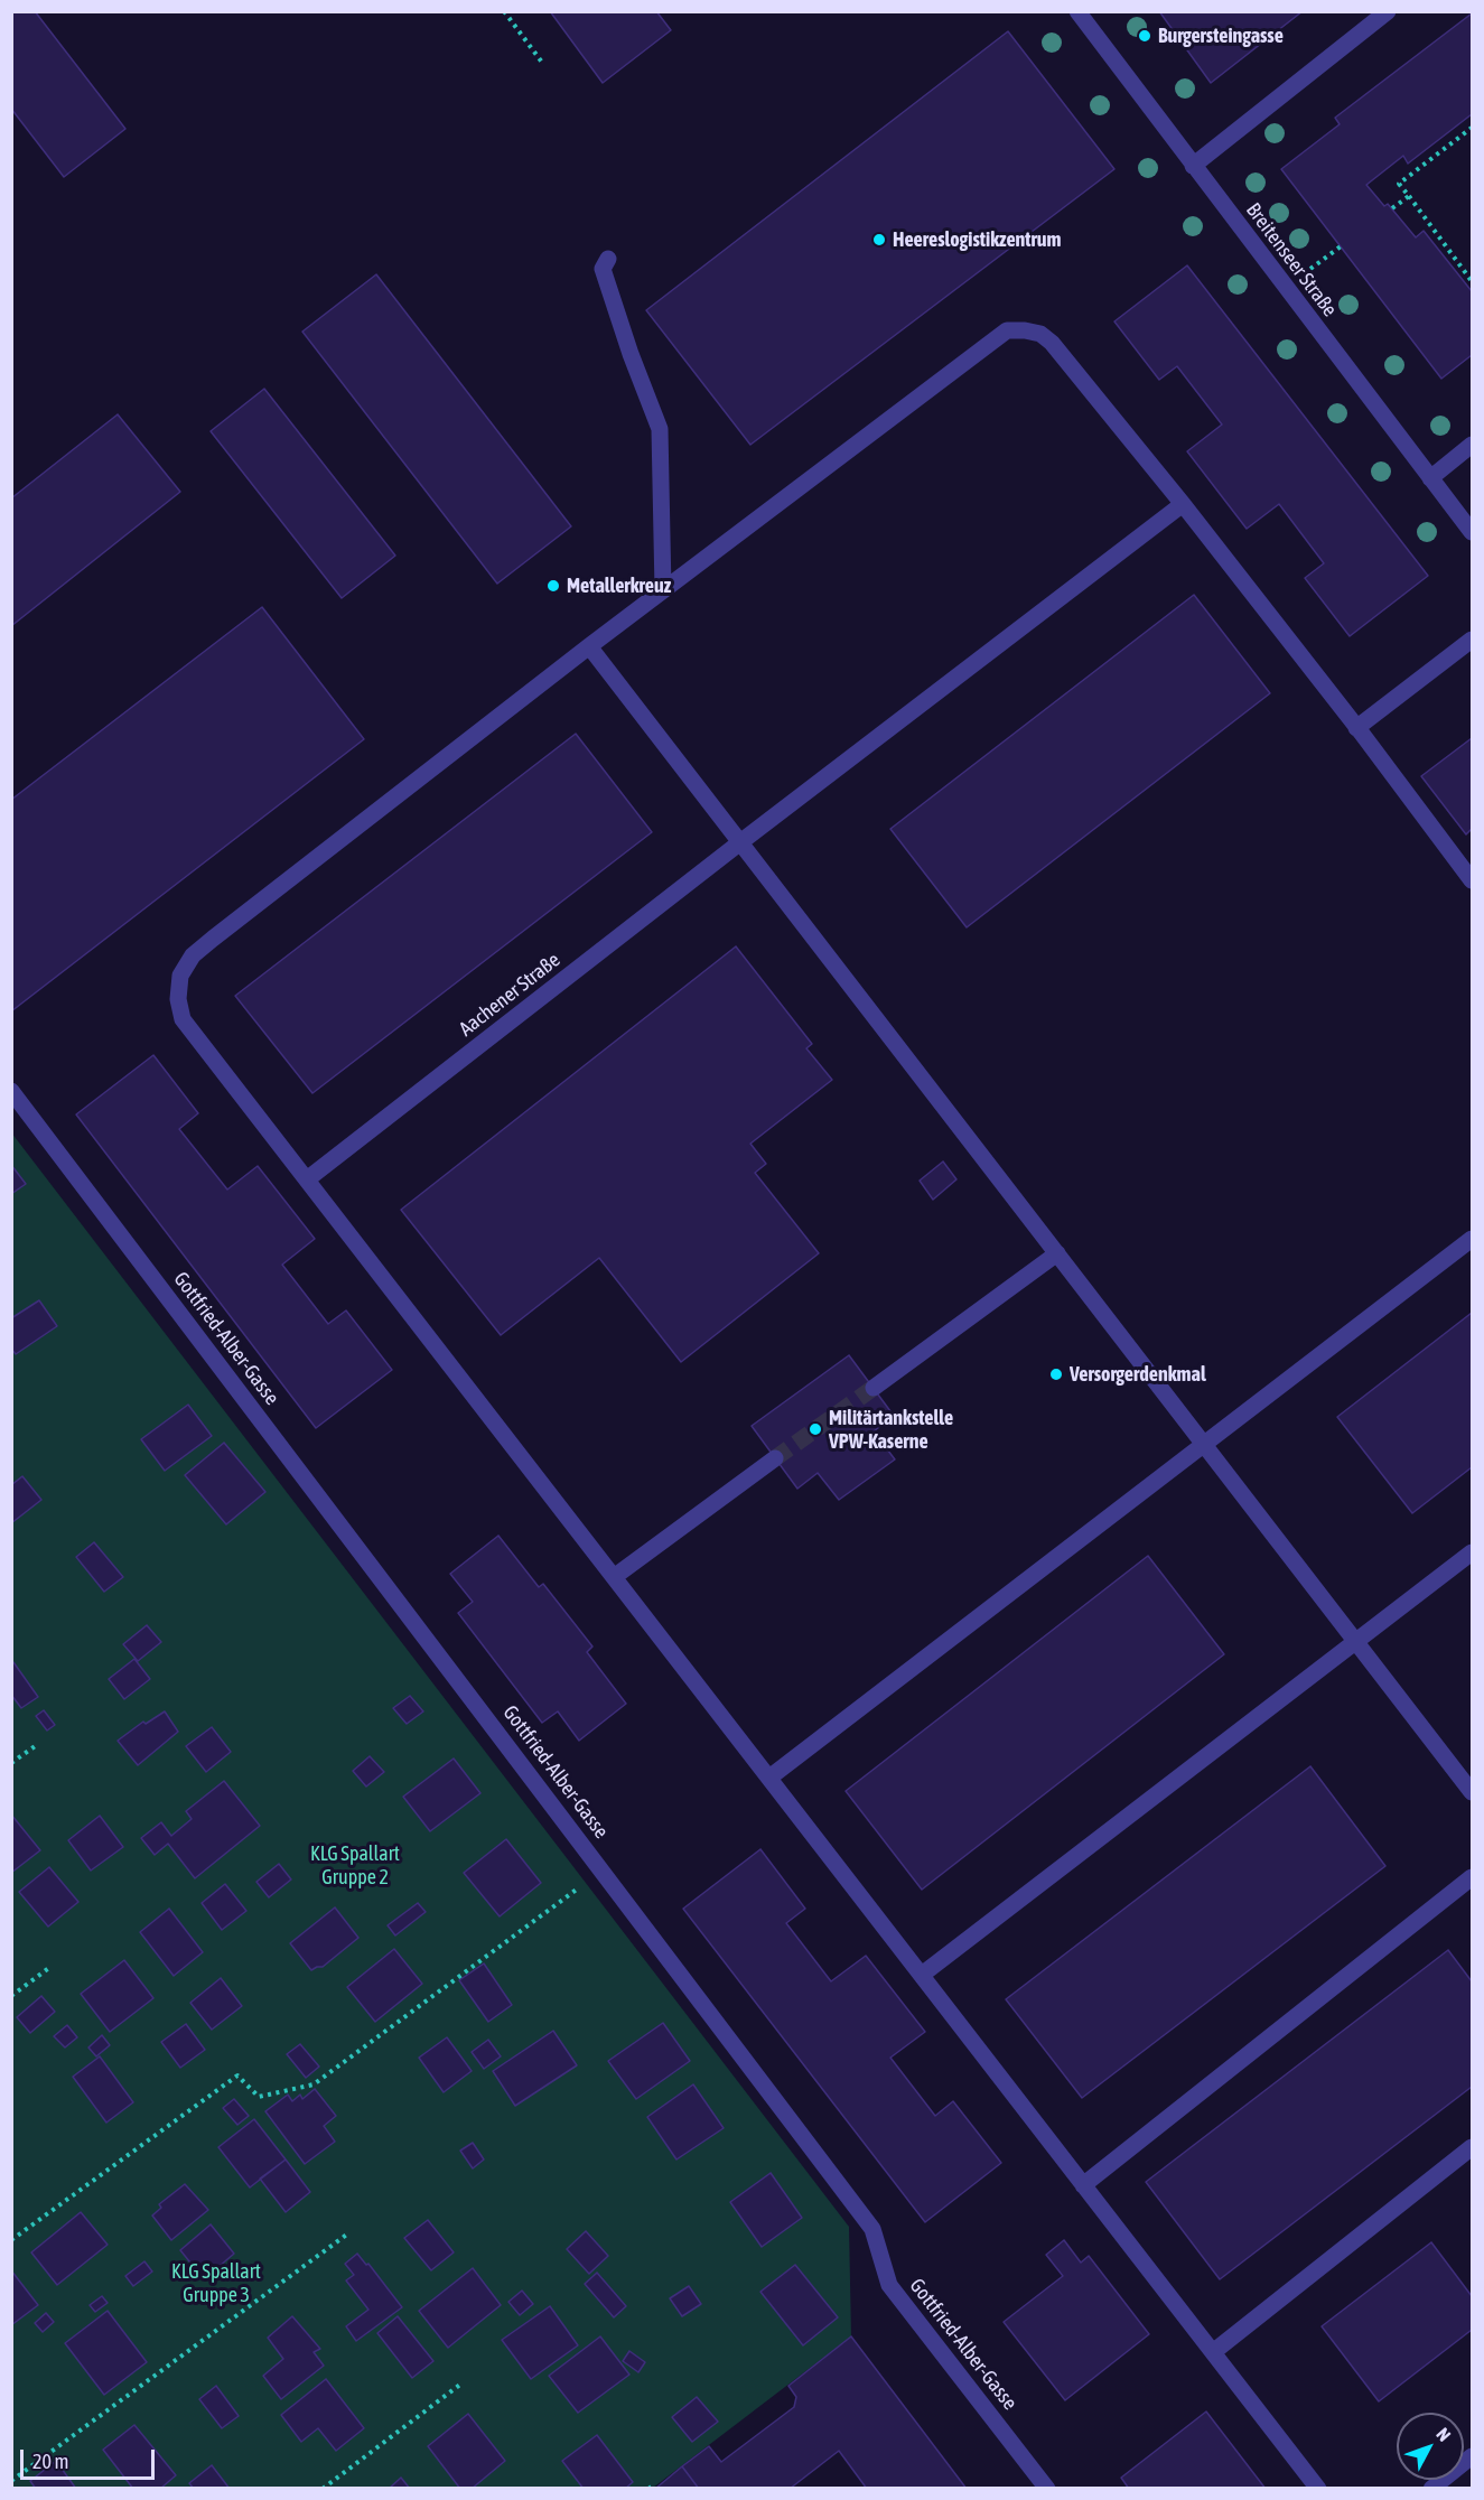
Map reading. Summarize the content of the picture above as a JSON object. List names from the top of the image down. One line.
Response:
{"streets":{"street":["Breitenseer Straße","Aachener Straße","Gottfried-Alber-Gasse"]},"parks":["KLG Spallart Gruppe 2","KLG Spallart Gruppe 3"],"places":["Burgersteingasse","Heereslogistikzentrum","Metallerkreuz","Versorgerdenkmal","Militärtankstelle VPW-Kaserne"],"scale_bar":"20 m","north":"top right"}
